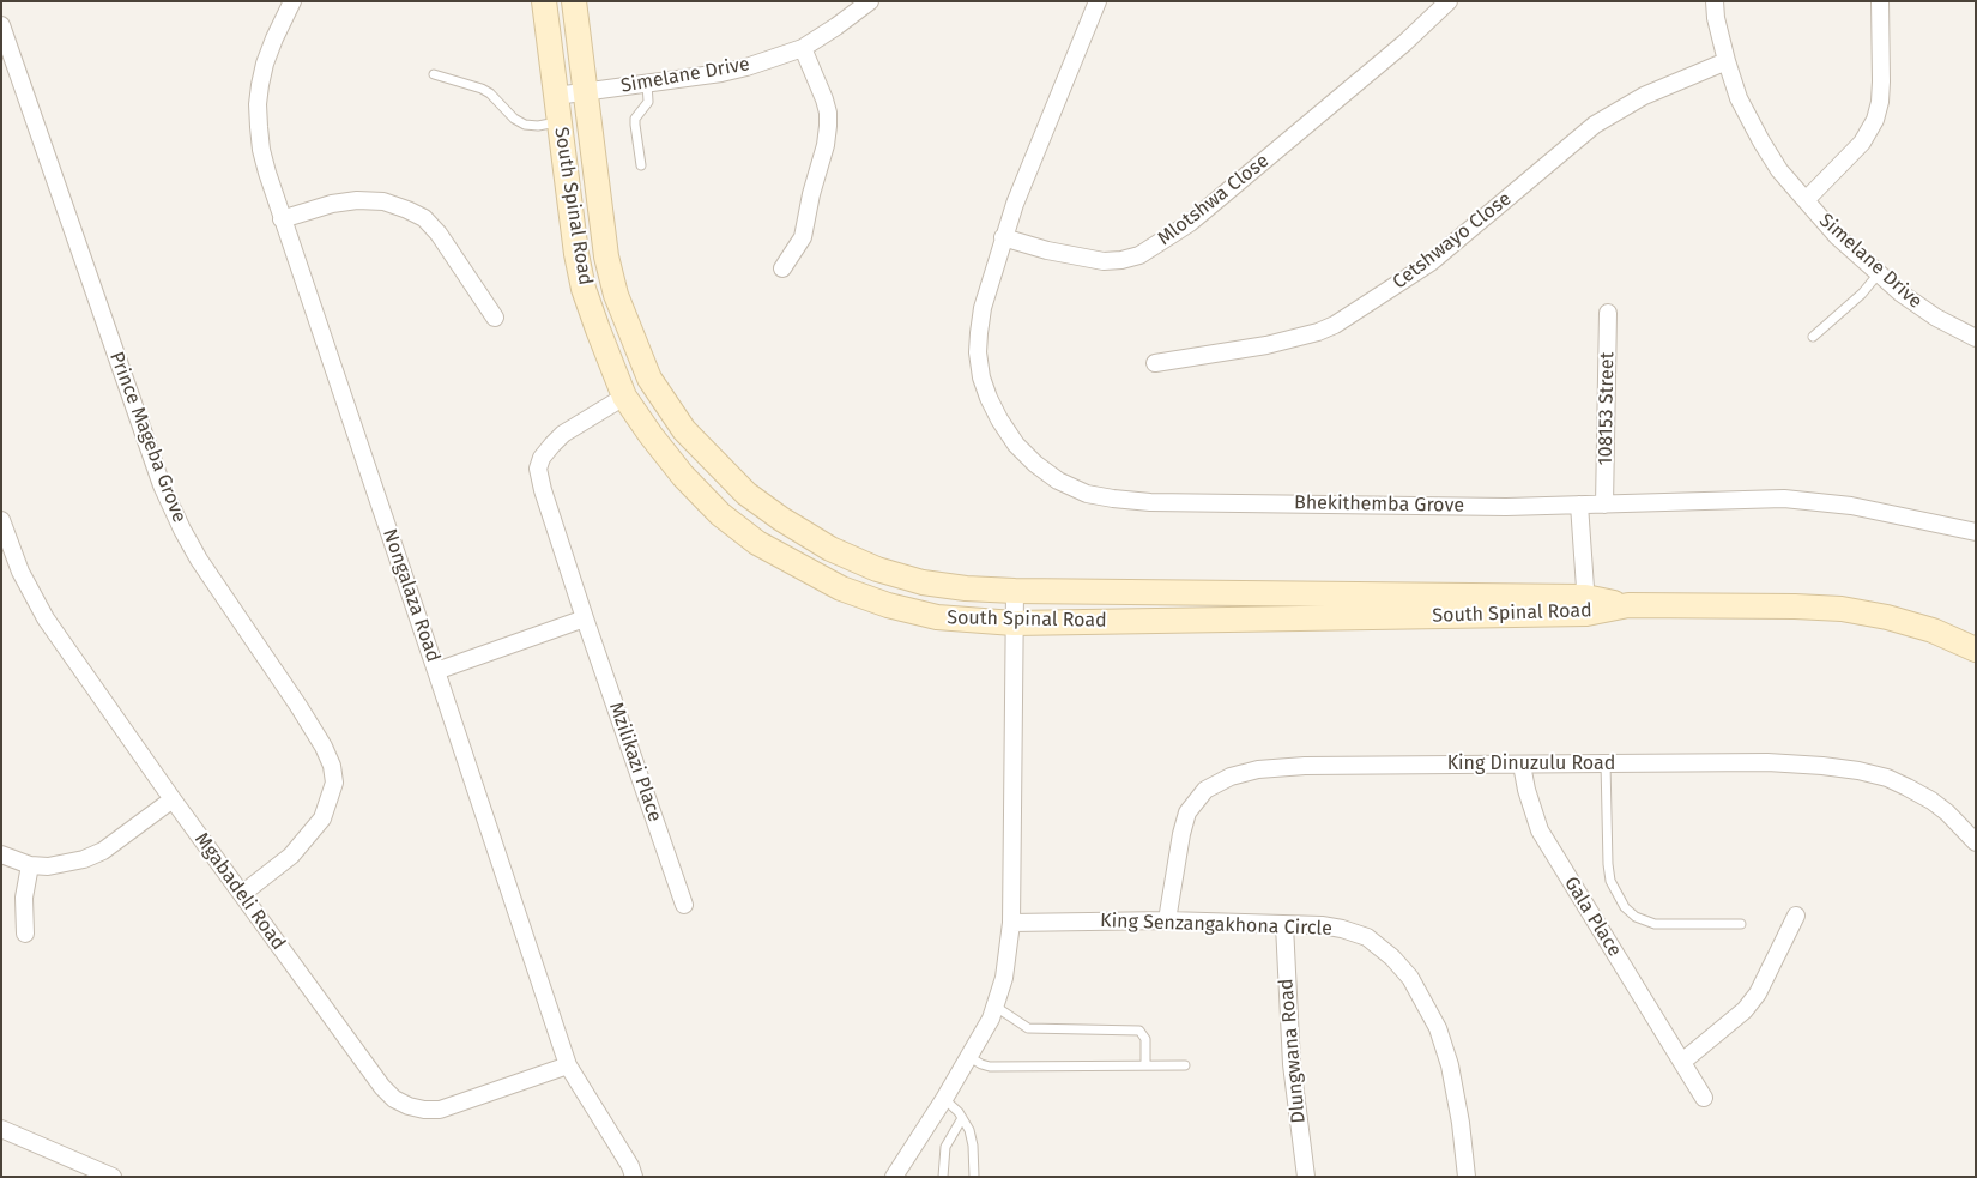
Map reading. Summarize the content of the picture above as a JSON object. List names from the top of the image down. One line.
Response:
{"streets":{"street":["Simelane Drive","Mlotshwa Close","South Spinal Road","Cetshwayo Close","108153 Street","Prince Mageba Grove","Bhekithemba Grove","Nongalaza Road","Mzilikazi Place","King Dinuzulu Road","Mgabadeli Road","Gala Place","King Senzangakhona Circle","Dlungwana Road"]},"crossings":[["Simelane Drive","South Spinal Road"],["Simelane Drive","Cetshwayo Close"],["Mlotshwa Close","Bhekithemba Grove"],["South Spinal Road","Mzilikazi Place"],["108153 Street","Bhekithemba Grove"],["Prince Mageba Grove","Mgabadeli Road"],["Nongalaza Road","Mgabadeli Road"],["King Dinuzulu Road","Gala Place"],["King Dinuzulu Road","King Senzangakhona Circle"],["King Senzangakhona Circle","Dlungwana Road"]]}
